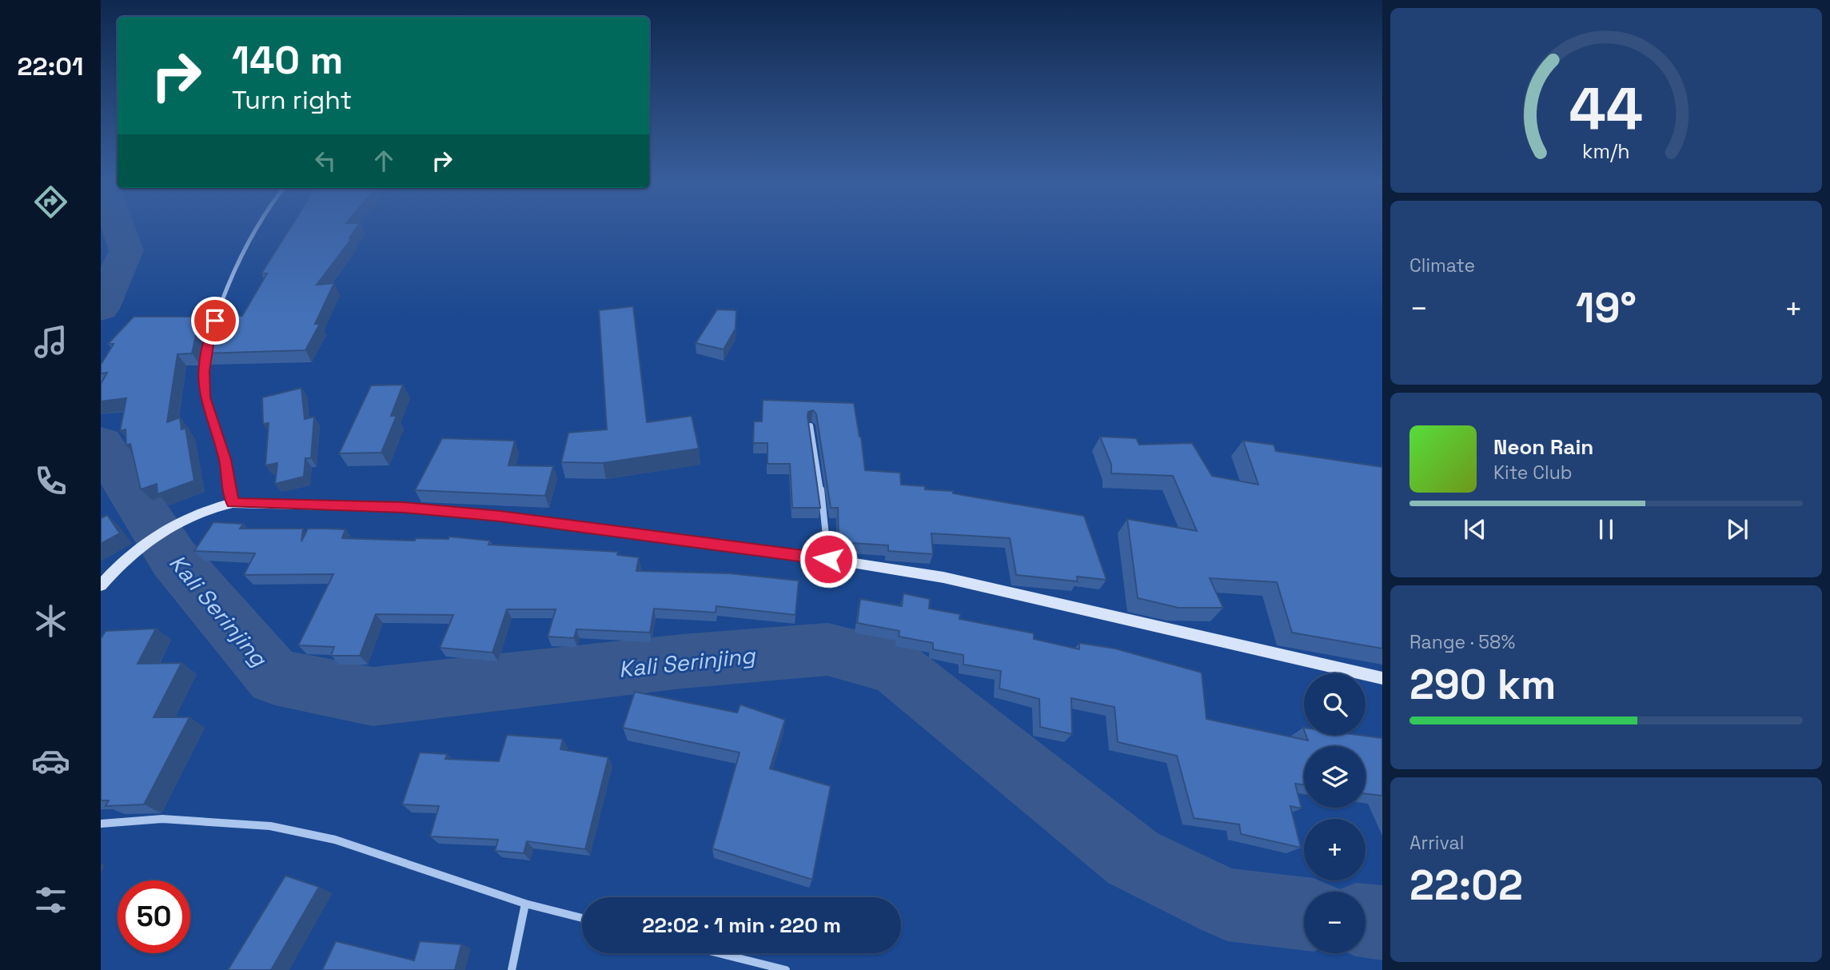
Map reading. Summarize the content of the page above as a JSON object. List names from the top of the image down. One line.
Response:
{"water":["Kali Serinjing"],"page":{"tabs":"22:01","turn":["140 m","Turn right"],"tile":["Climate",["Range · 58%","290 km"],["Arrival","22:02"]],"heat":["−","19°","+"],"song":["Neon Rain","Kite Club"],"map_buttons":["+","−"],"limit":"50","trip":"22:02 · 1 min · 220 m","gauge":["44","km/h"]}}
